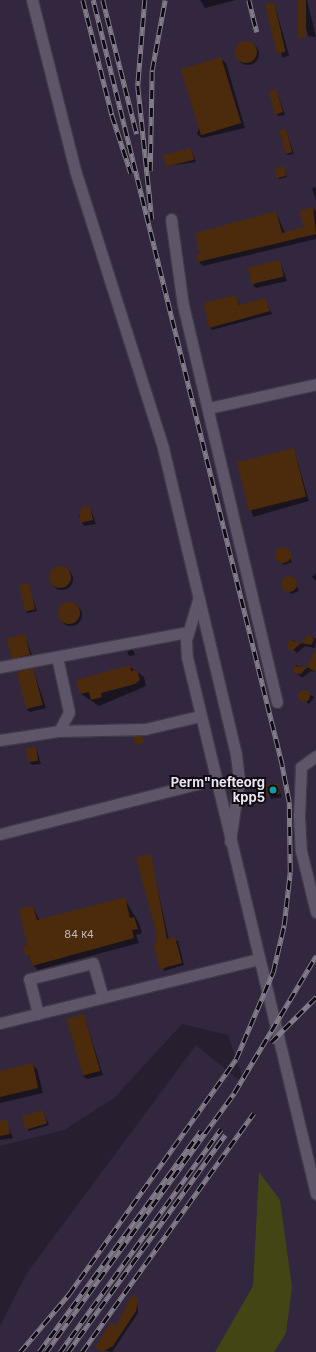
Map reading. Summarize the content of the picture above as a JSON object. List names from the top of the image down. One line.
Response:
{"places":["Perm\"nefteorg kpp5"],"house_numbers":["84 к4"]}
